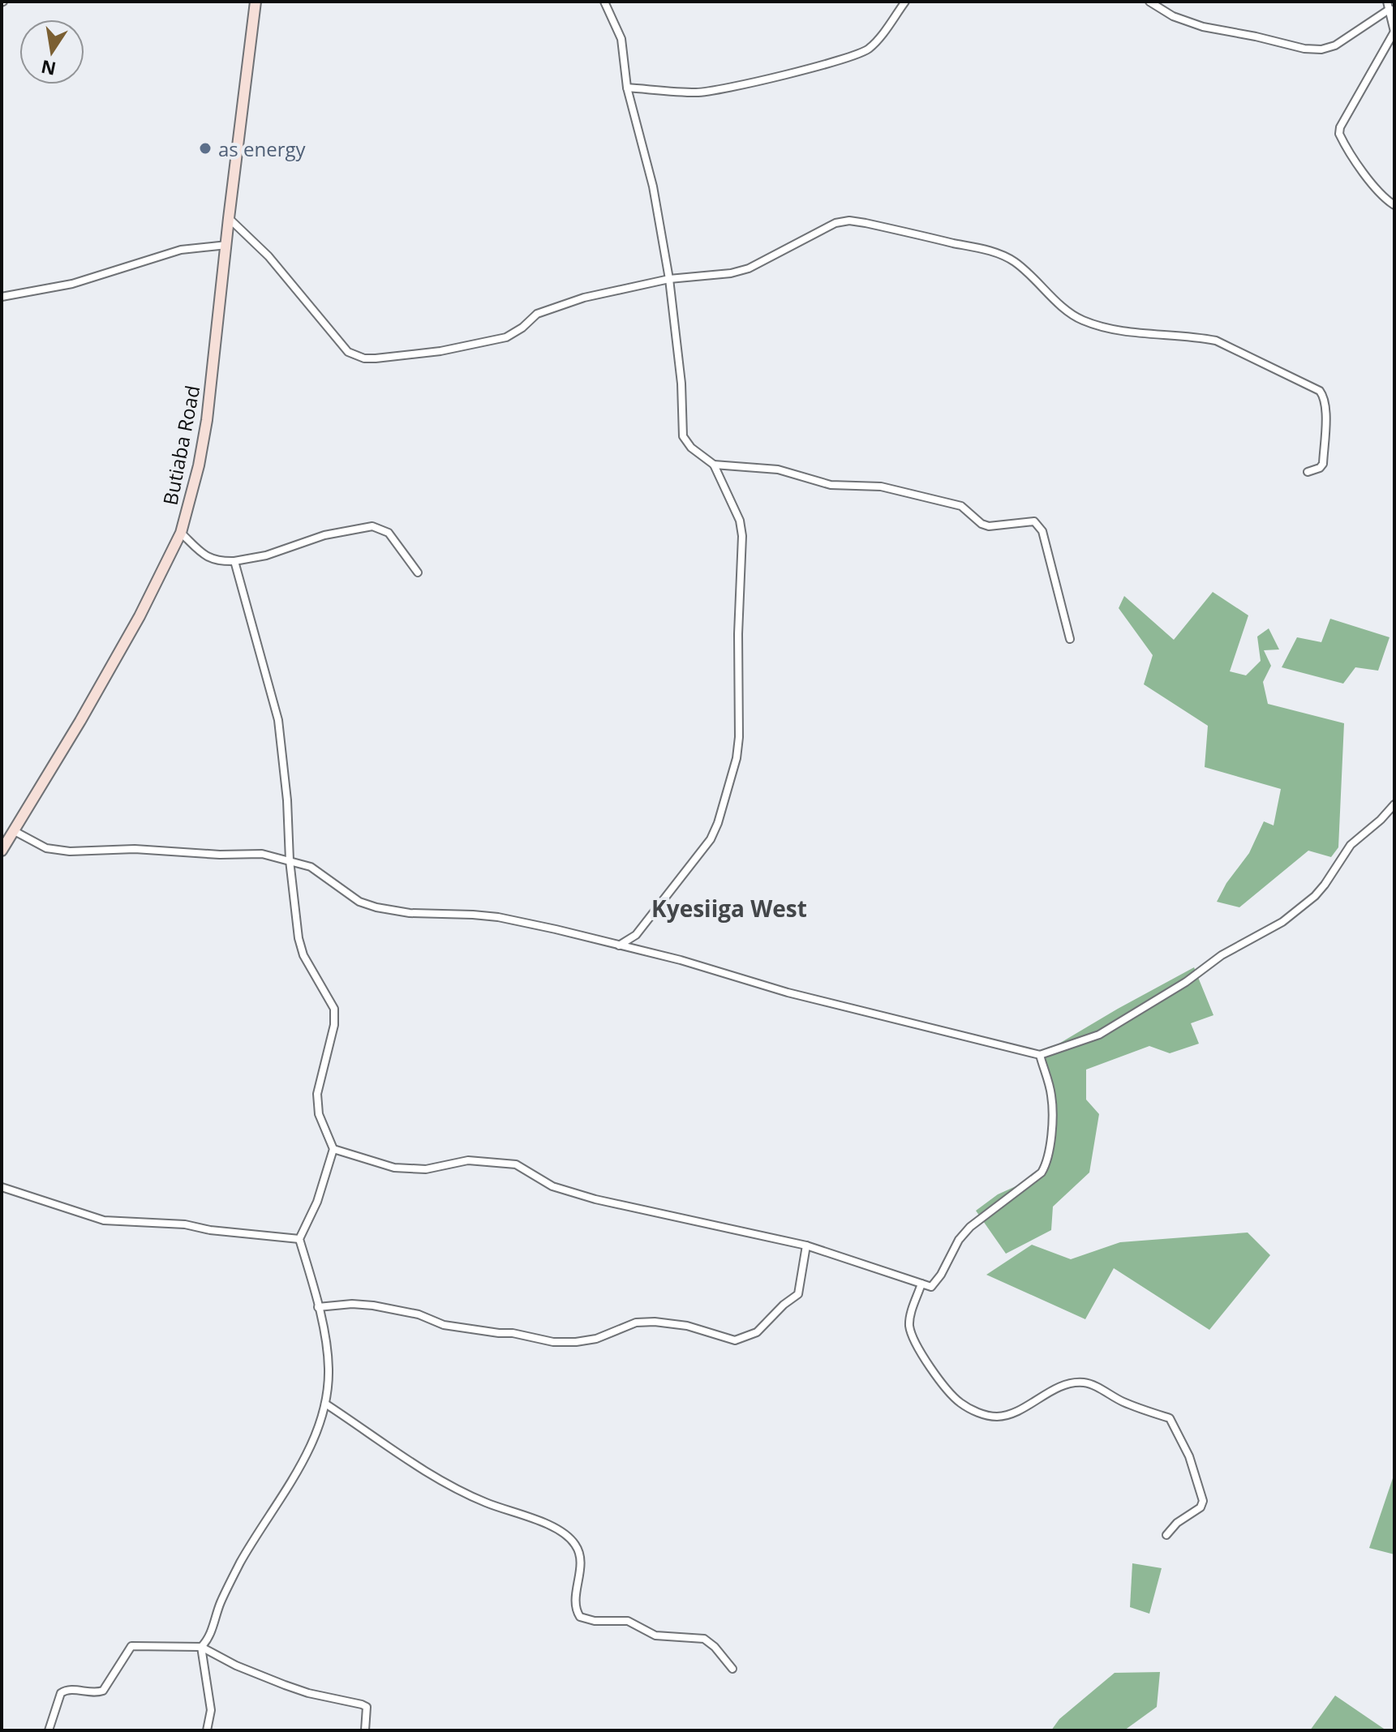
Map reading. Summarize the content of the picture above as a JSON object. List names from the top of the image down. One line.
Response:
{"streets":{"main road":["Butiaba Road"]},"districts":["Kyesiiga West"],"places":["as energy"],"north":"bottom"}
